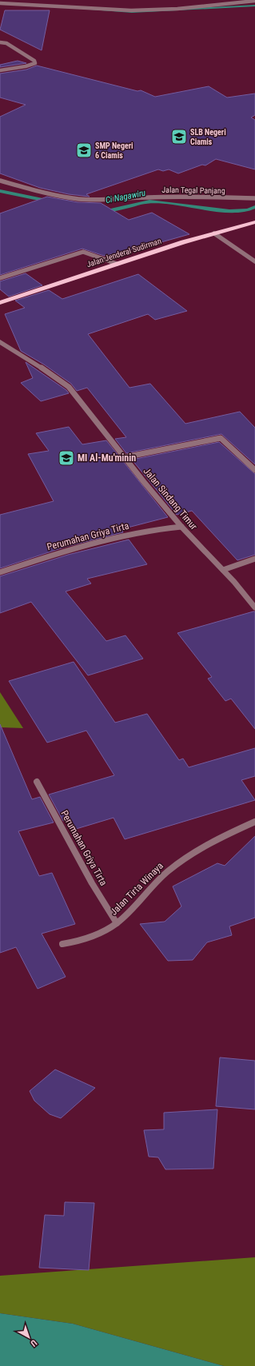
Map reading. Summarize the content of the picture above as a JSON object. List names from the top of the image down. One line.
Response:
{"streets":{"highway":["Jalan Jenderal Sudirman"],"street":["Jalan Tegal Panjang","Jalan Sindang Timur","Perumahan Griya Tirta","Jalan Tirta Winaya"]},"crossings":[["Jalan Sindang Timur","Perumahan Griya Tirta"],["Perumahan Griya Tirta","Jalan Tirta Winaya"]],"water":["Ci Nagawiru"],"places":{"school or university":["SLB Negeri Ciamis","SMP Negeri 6 Ciamis","MI Al-Mu'minin"]},"north":"bottom right"}
